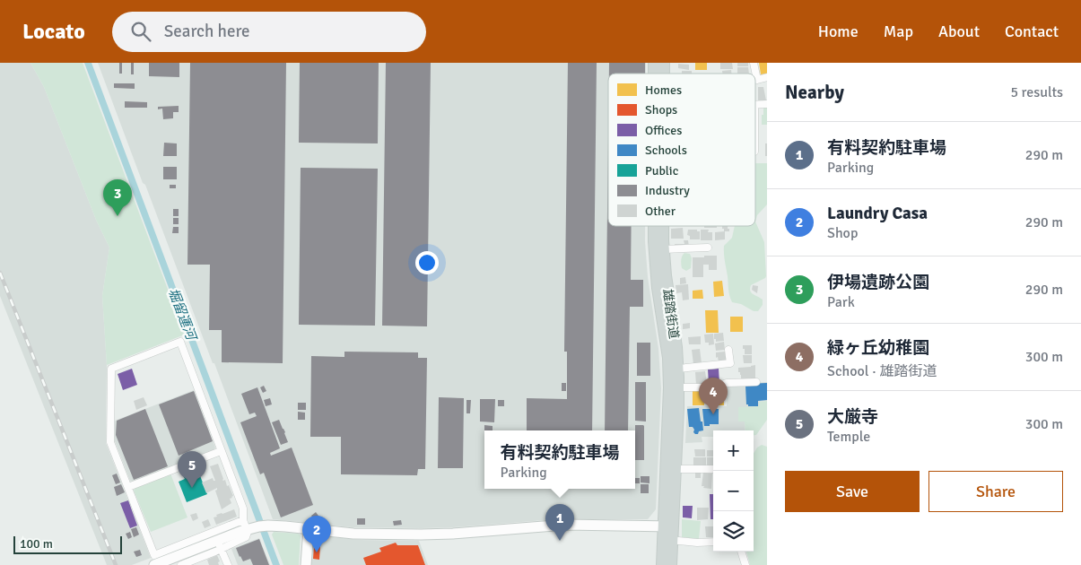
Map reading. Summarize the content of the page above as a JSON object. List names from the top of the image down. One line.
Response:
{"streets":{"main road":["雄踏街道"]},"water":["堀留運河"],"legend":["Homes","Shops","Offices","Schools","Public","Industry","Other"],"scale_bar":"100 m","page":{"header":"Locato","search":"Search here","nav":["Home","Map","About","Contact"],"heading":["Nearby","5 results"],"list":[{"mark":"1","name":"有料契約駐車場","note":"Parking","value":"290 m"},{"mark":"2","name":"Laundry Casa","note":"Shop","value":"290 m"},{"mark":"3","name":"伊場遺跡公園","note":"Park","value":"290 m"},{"mark":"4","name":"緑ヶ丘幼稚園","note":"School · 雄踏街道","value":"300 m"},{"mark":"5","name":"大厳寺","note":"Temple","value":"300 m"}],"pins":["3","4","5","1","2"],"map_buttons":["+","−"],"popup":["有料契約駐車場","Parking"],"buttons":["Save","Share"],"scale":"100 m"}}
